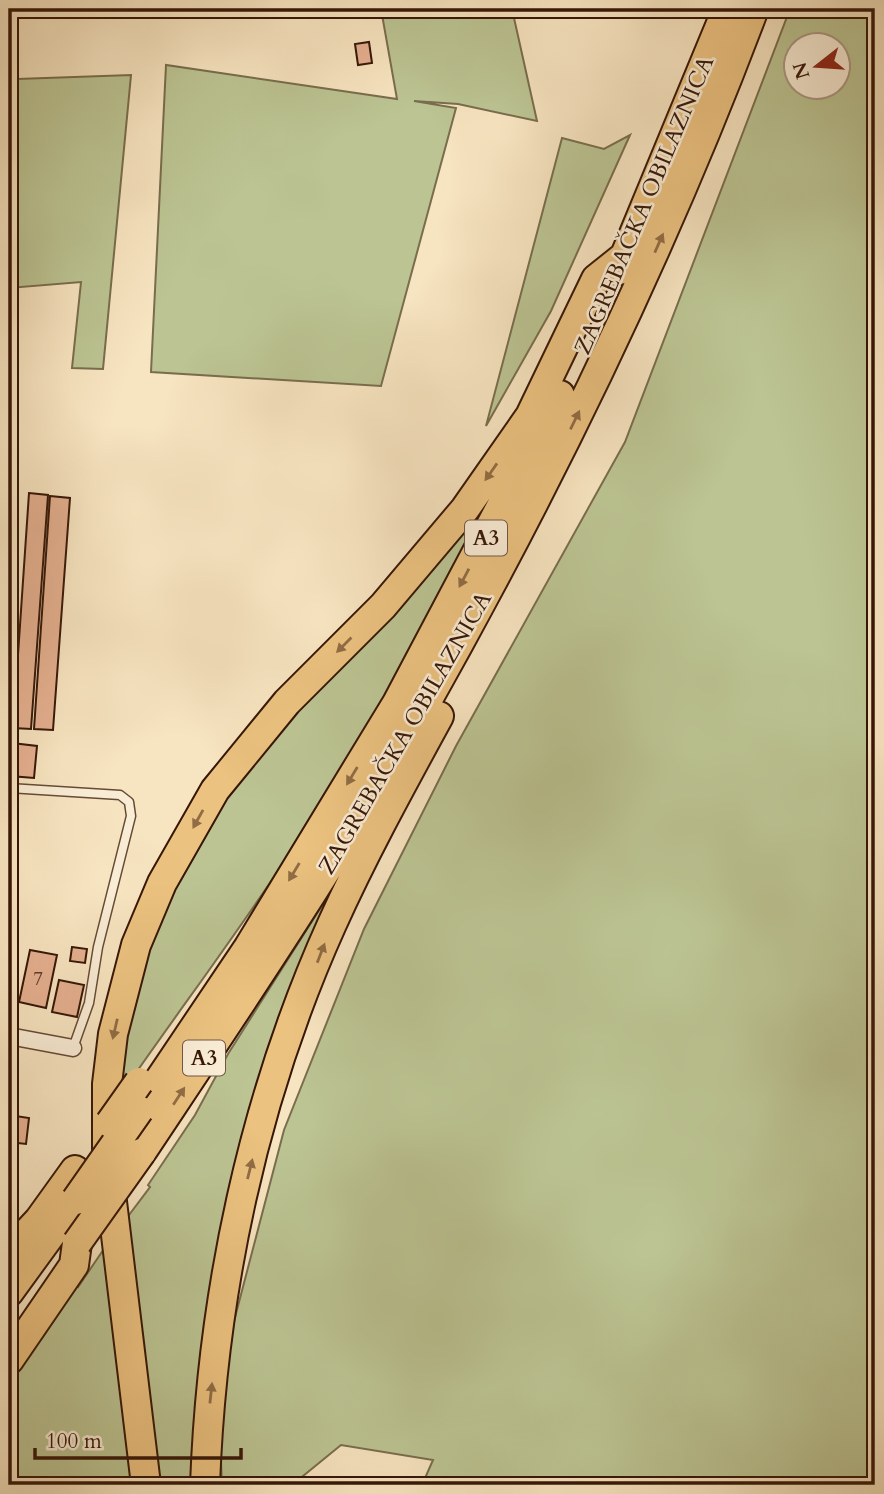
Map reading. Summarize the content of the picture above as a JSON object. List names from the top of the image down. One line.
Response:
{"streets":{"highway":["ZAGREBAČKA OBILAZNICA","A3"]},"house_numbers":["7"],"scale_bar":"100 m","north":"left"}
